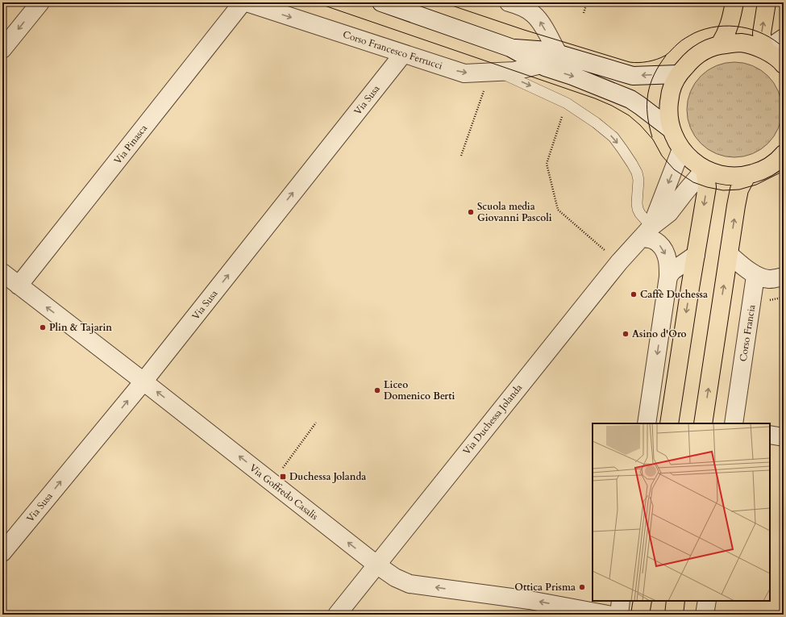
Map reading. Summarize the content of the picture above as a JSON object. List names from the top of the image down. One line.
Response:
{"streets":{"street":["Corso Francesco Ferrucci","Via Susa","Via Pinasca","Corso Francia","Via Duchessa Jolanda","Via Goffredo Casalis"]},"crossings":[["Corso Francesco Ferrucci","Via Susa"],["Via Susa","Via Goffredo Casalis"],["Via Pinasca","Via Goffredo Casalis"],["Via Duchessa Jolanda","Via Goffredo Casalis"]],"one_way":["Via Susa","Via Goffredo Casalis"],"places":{"other":["Scuola media Giovanni Pascoli","Caffè Duchessa","Plin & Tajarin","Asino d'Oro","Liceo Domenico Berti","Ottica Prisma"],"transit":["Duchessa Jolanda"]}}
